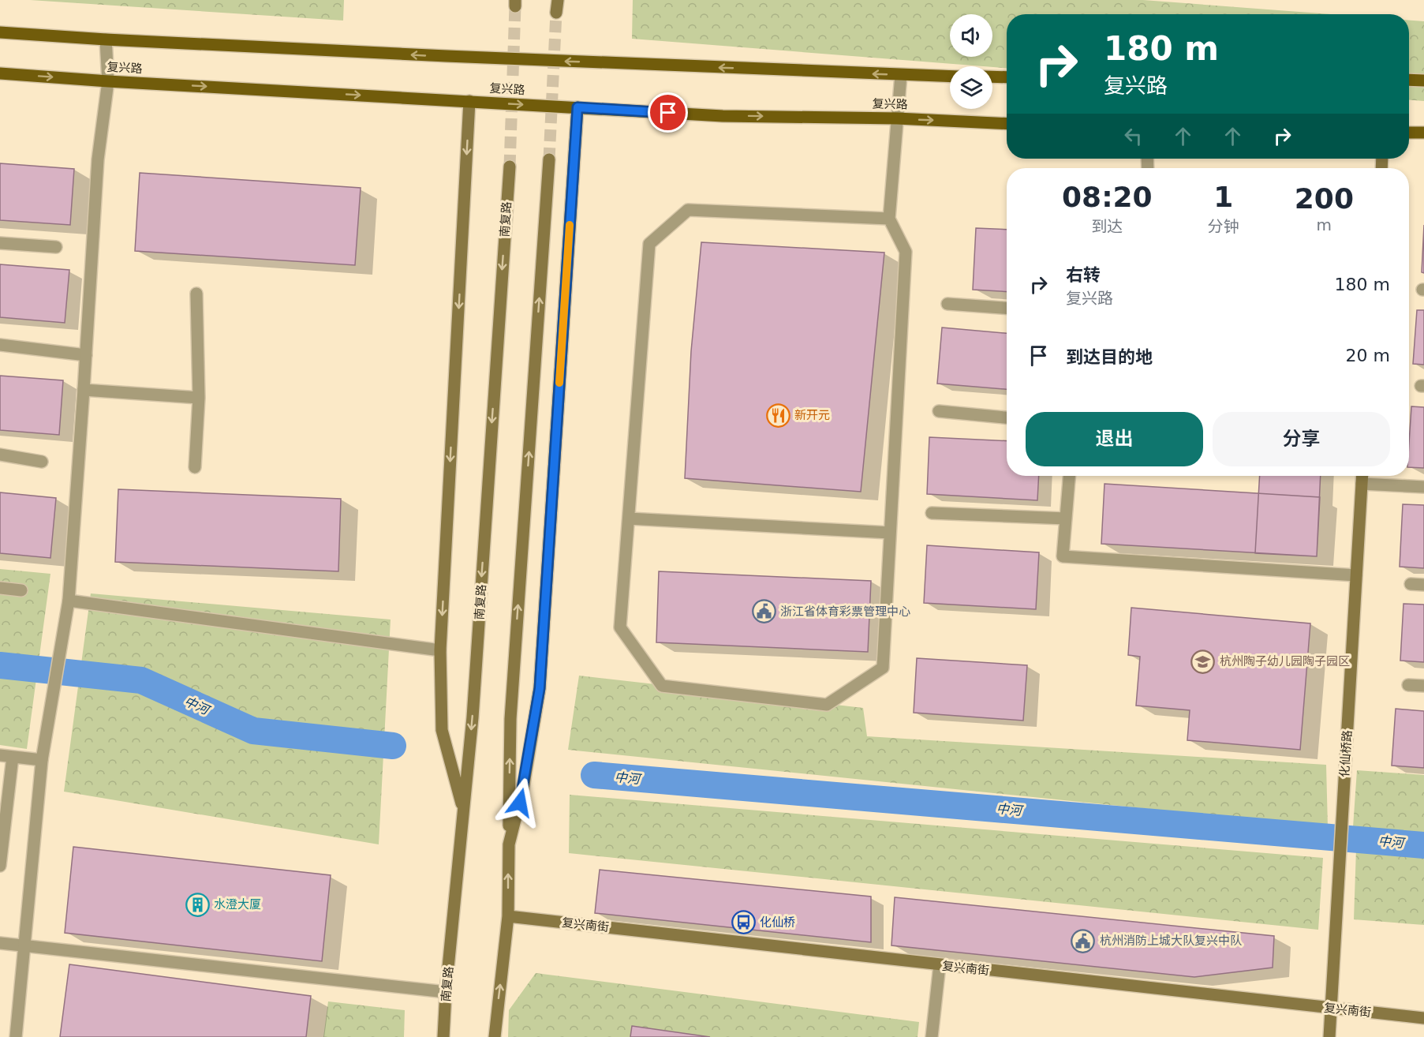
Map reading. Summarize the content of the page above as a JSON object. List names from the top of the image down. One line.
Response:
{"streets":{"main road":["复兴路","南复路","化仙桥路","复兴南街"]},"crossings":[["化仙桥路","复兴南街"]],"water":["中河"],"places":{"restaurant":["新开元"],"public building":["浙江省体育彩票管理中心","杭州消防上城大队复兴中队"],"school or university":["杭州陶子幼儿园陶子园区"],"building":["水澄大厦"],"bus stop":["化仙桥"]},"page":{"turn":["180 m","复兴路"],"eta":["08:20","到达","1","分钟","200","m"],"list":[{"name":"右转","note":"复兴路","value":"180 m"},{"name":"到达目的地","value":"20 m"}],"buttons":["退出","分享"]}}
